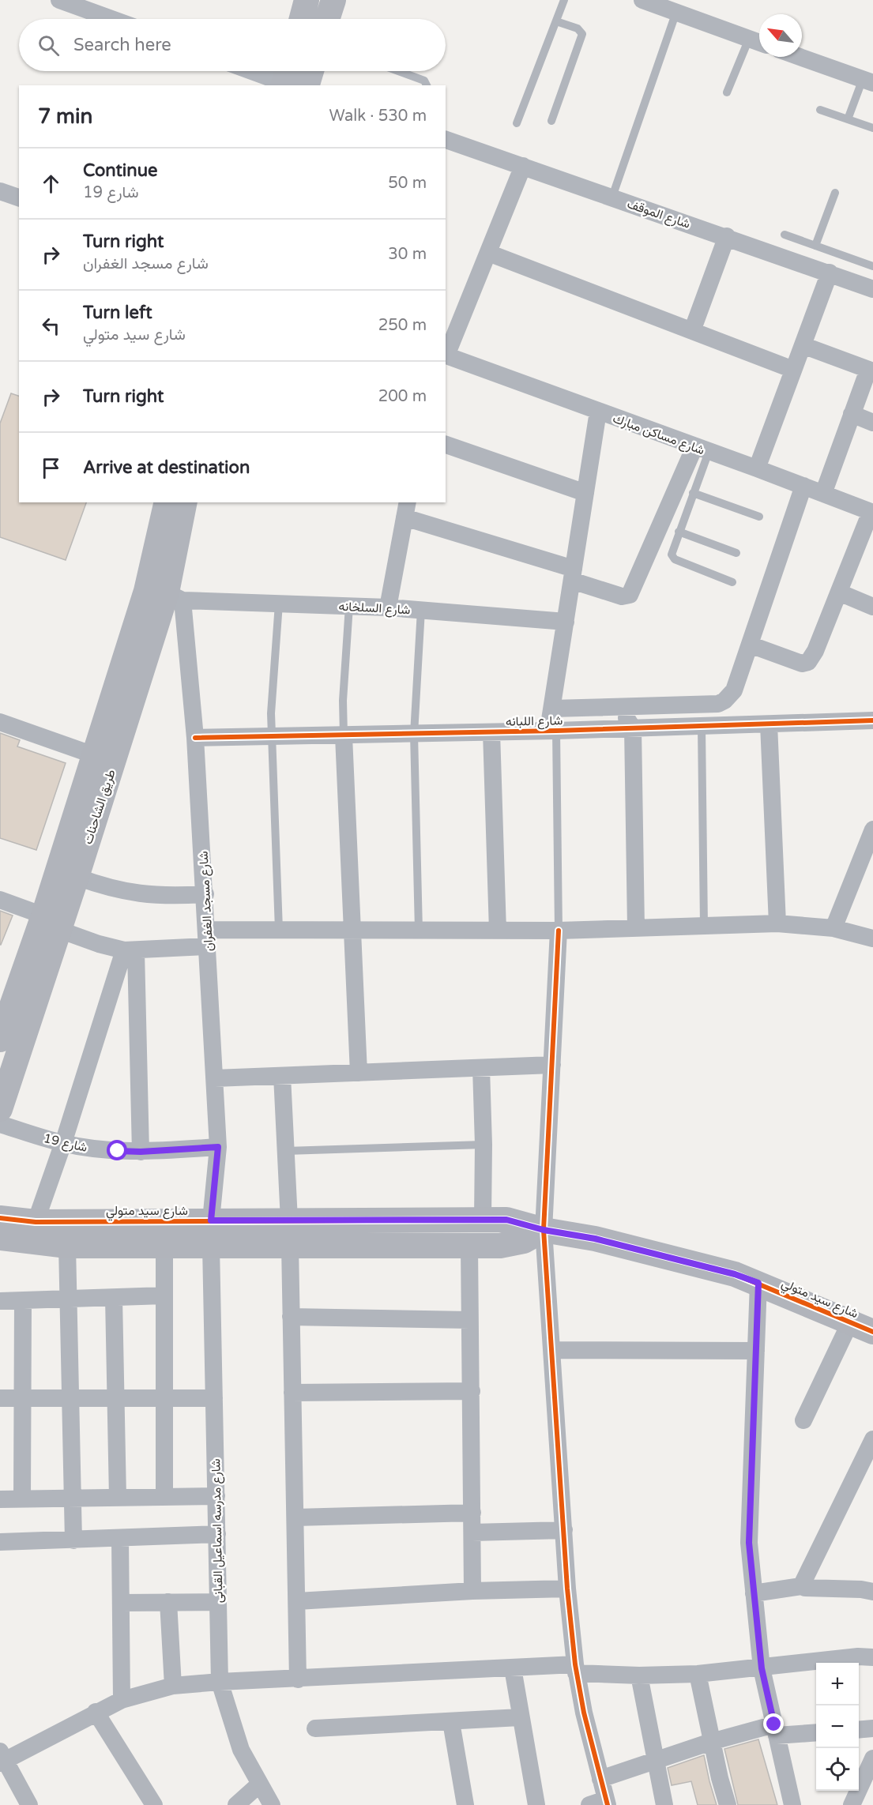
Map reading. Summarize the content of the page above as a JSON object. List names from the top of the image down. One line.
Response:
{"streets":{"street":["شارع الموقف","شارع مساكن مبارك","شارع السلخانه","شارع اللبانه","طريق الشاحنات","شارع مسجد الغفران","شارع 19","شارع سيد متولي","شارع مدرسه اسماعيل القبانى"]},"crossings":[["شارع السلخانه","طريق الشاحنات"],["شارع السلخانه","شارع مسجد الغفران"],["شارع اللبانه","شارع مسجد الغفران"],["طريق الشاحنات","شارع مسجد الغفران"],["شارع مسجد الغفران","شارع 19"],["شارع مسجد الغفران","شارع سيد متولي"]],"north":"top left","page":{"search":"Search here","heading":["7 min","Walk · 530 m"],"list":[["Continue","شارع 19","50 m"],["Turn right","شارع مسجد الغفران","30 m"],["Turn left","شارع سيد متولي","250 m"],["Turn right","200 m"],"Arrive at destination"],"map_buttons":["+","−"]}}
